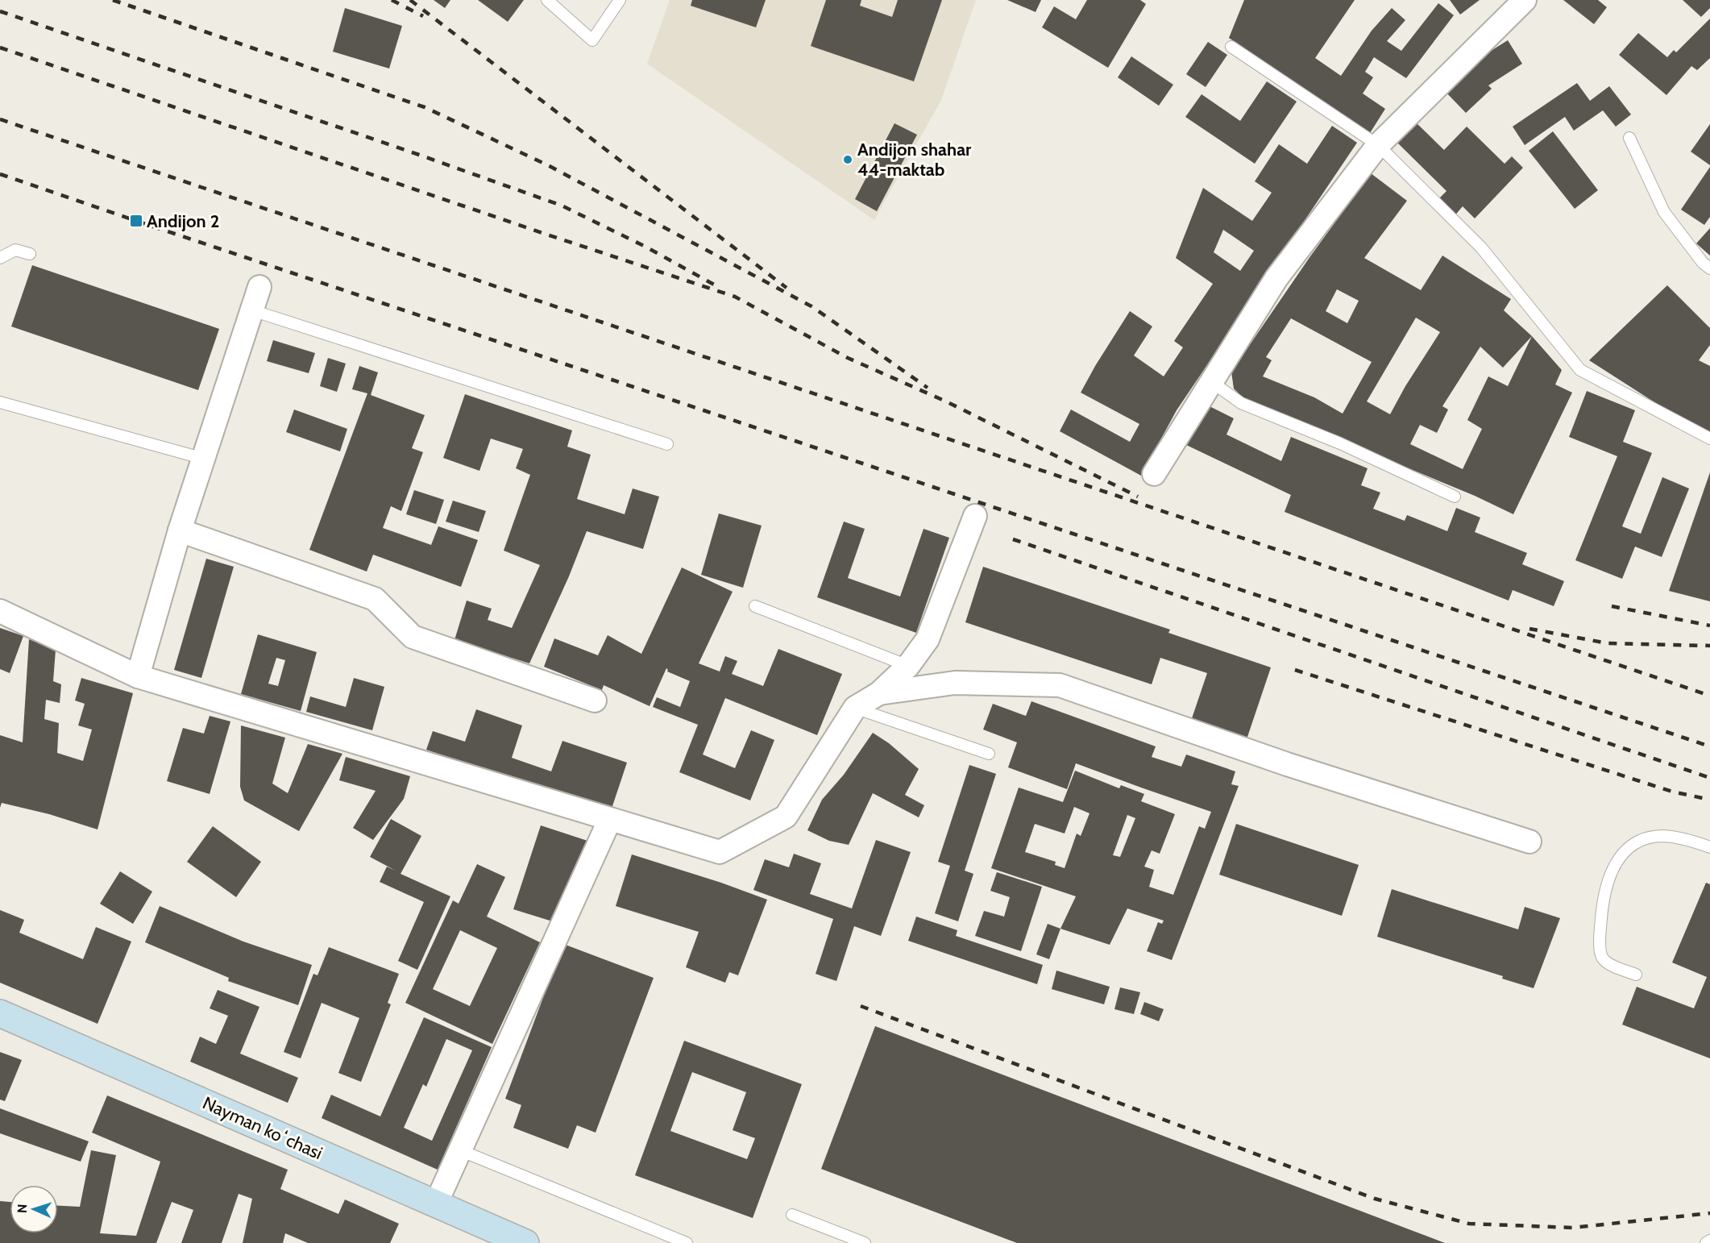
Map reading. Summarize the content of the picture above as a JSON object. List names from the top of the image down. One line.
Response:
{"streets":{"main road":["Nayman koʻchasi"]},"places":{"other":["Andijon shahar 44-maktab"],"transit":["Andijon 2"]},"north":"left"}
